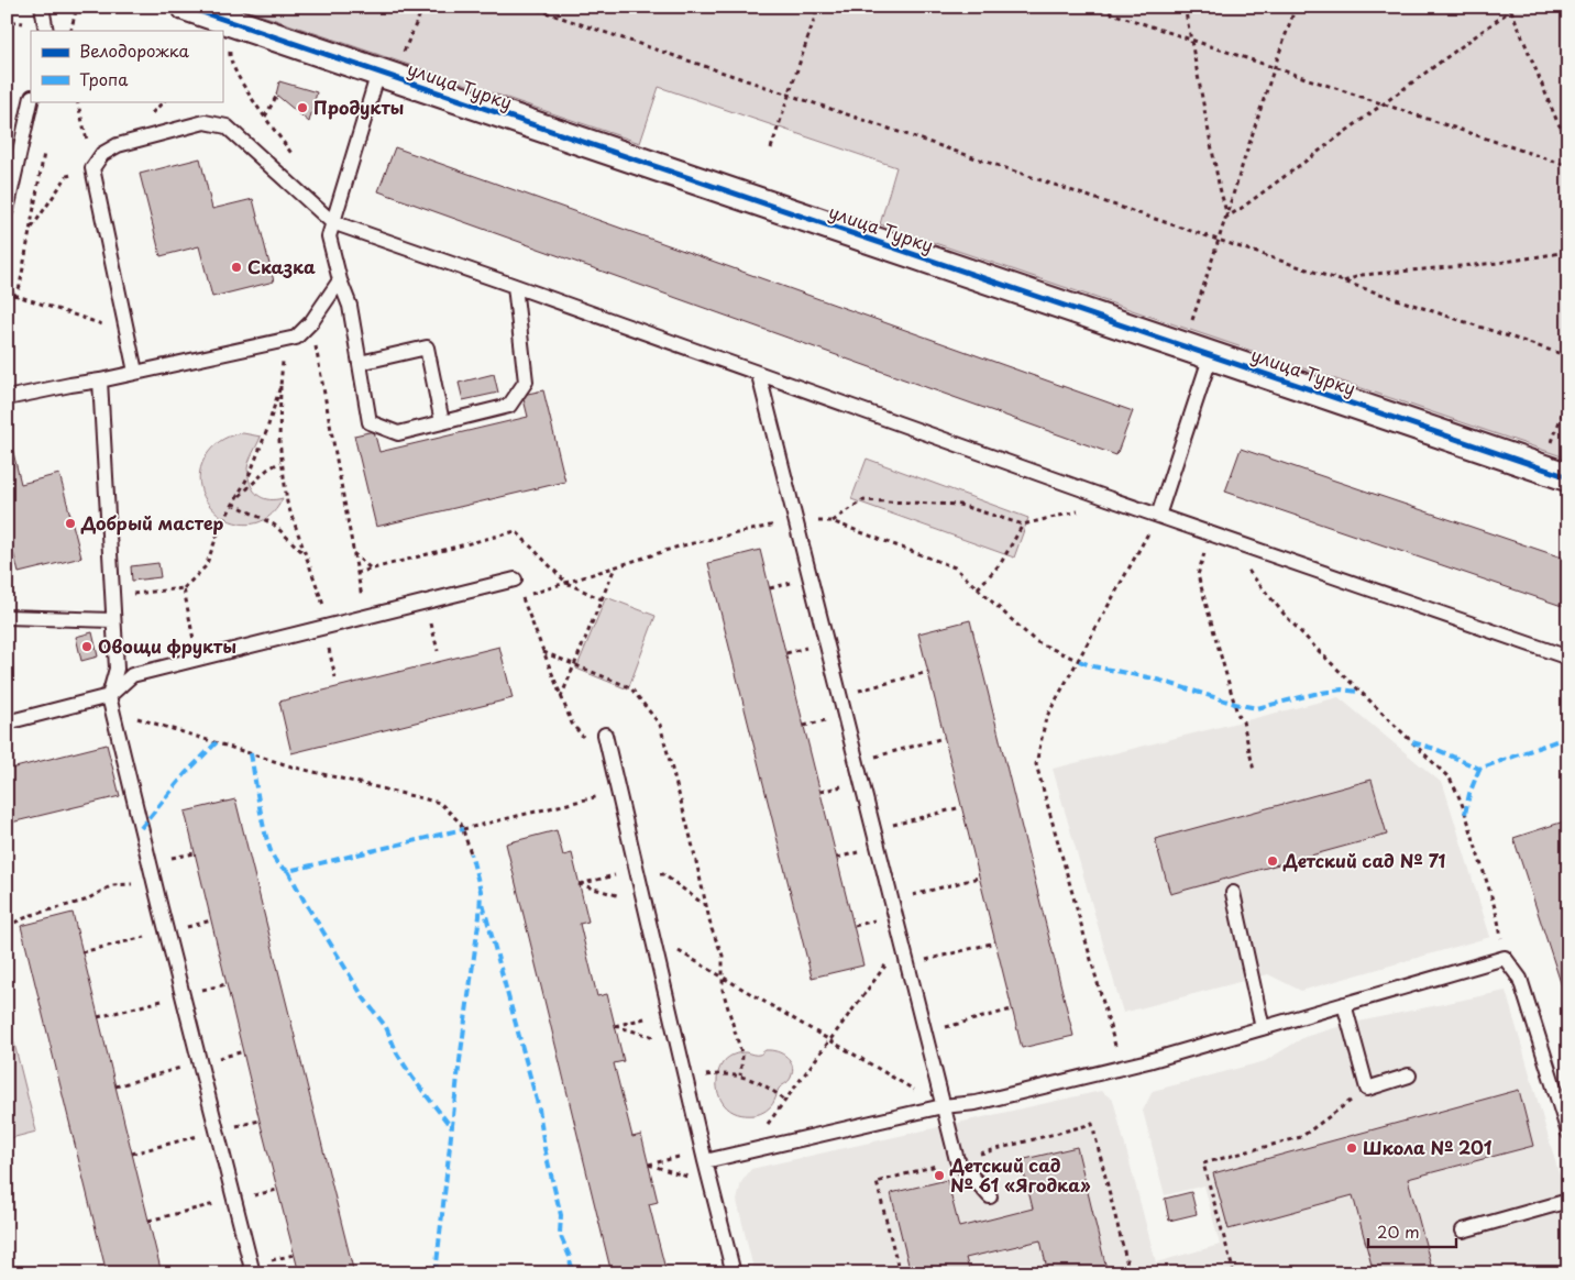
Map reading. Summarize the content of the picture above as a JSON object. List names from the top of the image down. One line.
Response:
{"streets":{"street":["улица Турку"]},"places":["Продукты","Сказка","Добрый мастер","Овощи фрукты","Детский сад № 71","Школа № 201","Детский сад № 61 «Ягодка»"],"legend":["Велодорожка","Тропа"],"scale_bar":"20 m"}
